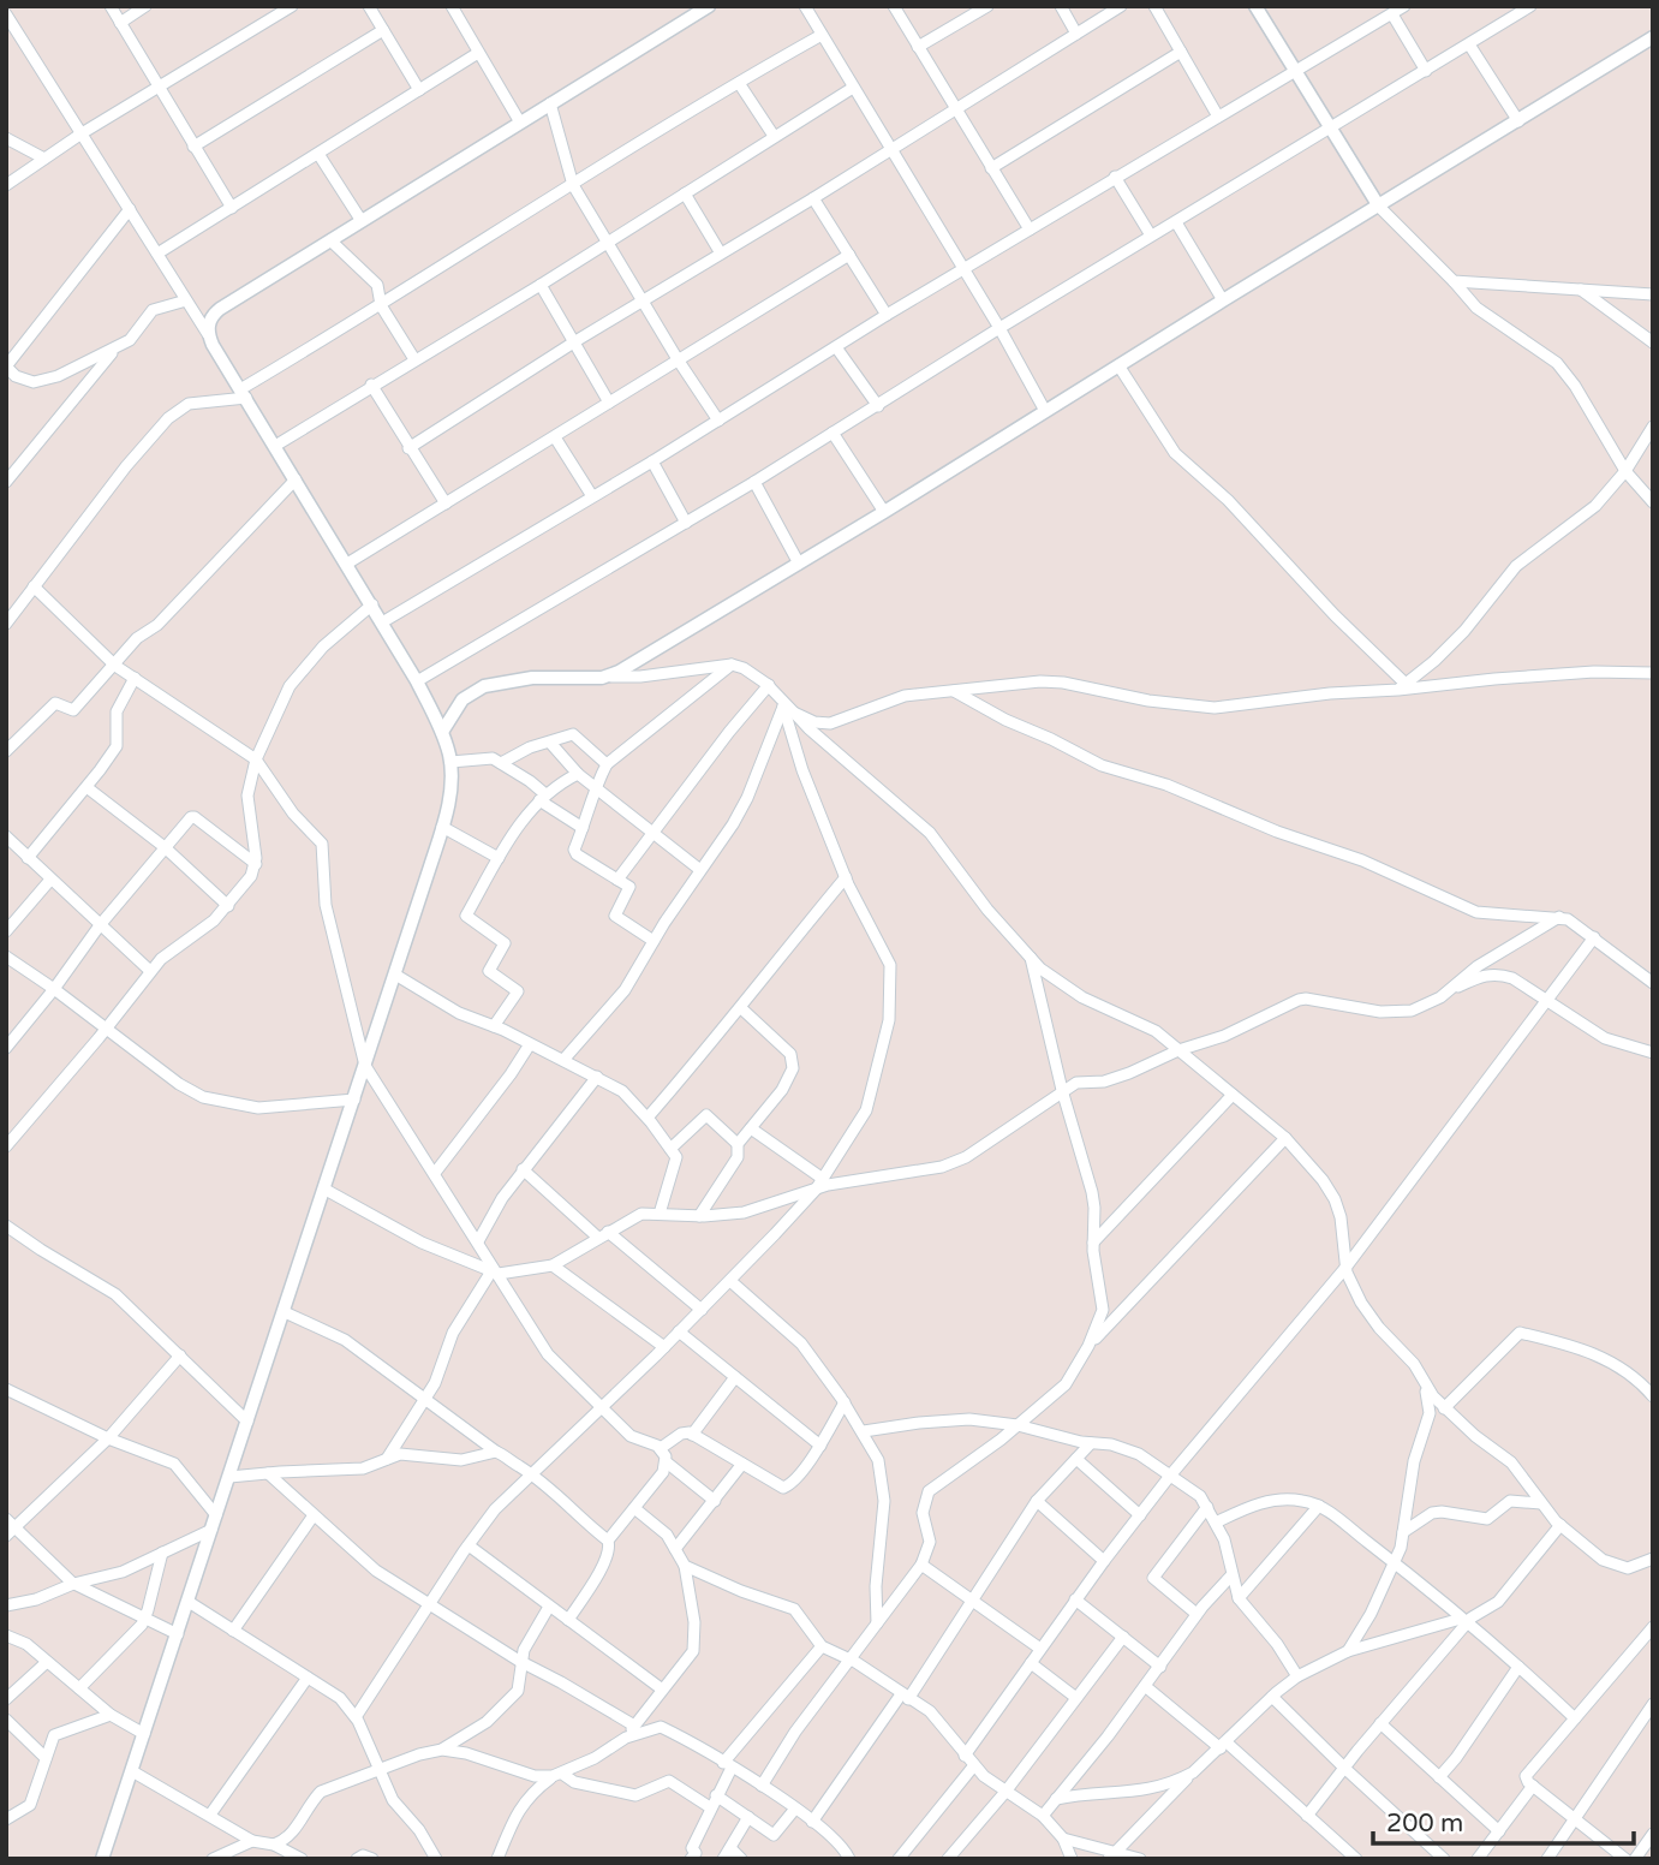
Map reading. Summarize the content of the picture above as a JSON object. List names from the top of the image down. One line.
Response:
{"scale_bar":"200 m"}
